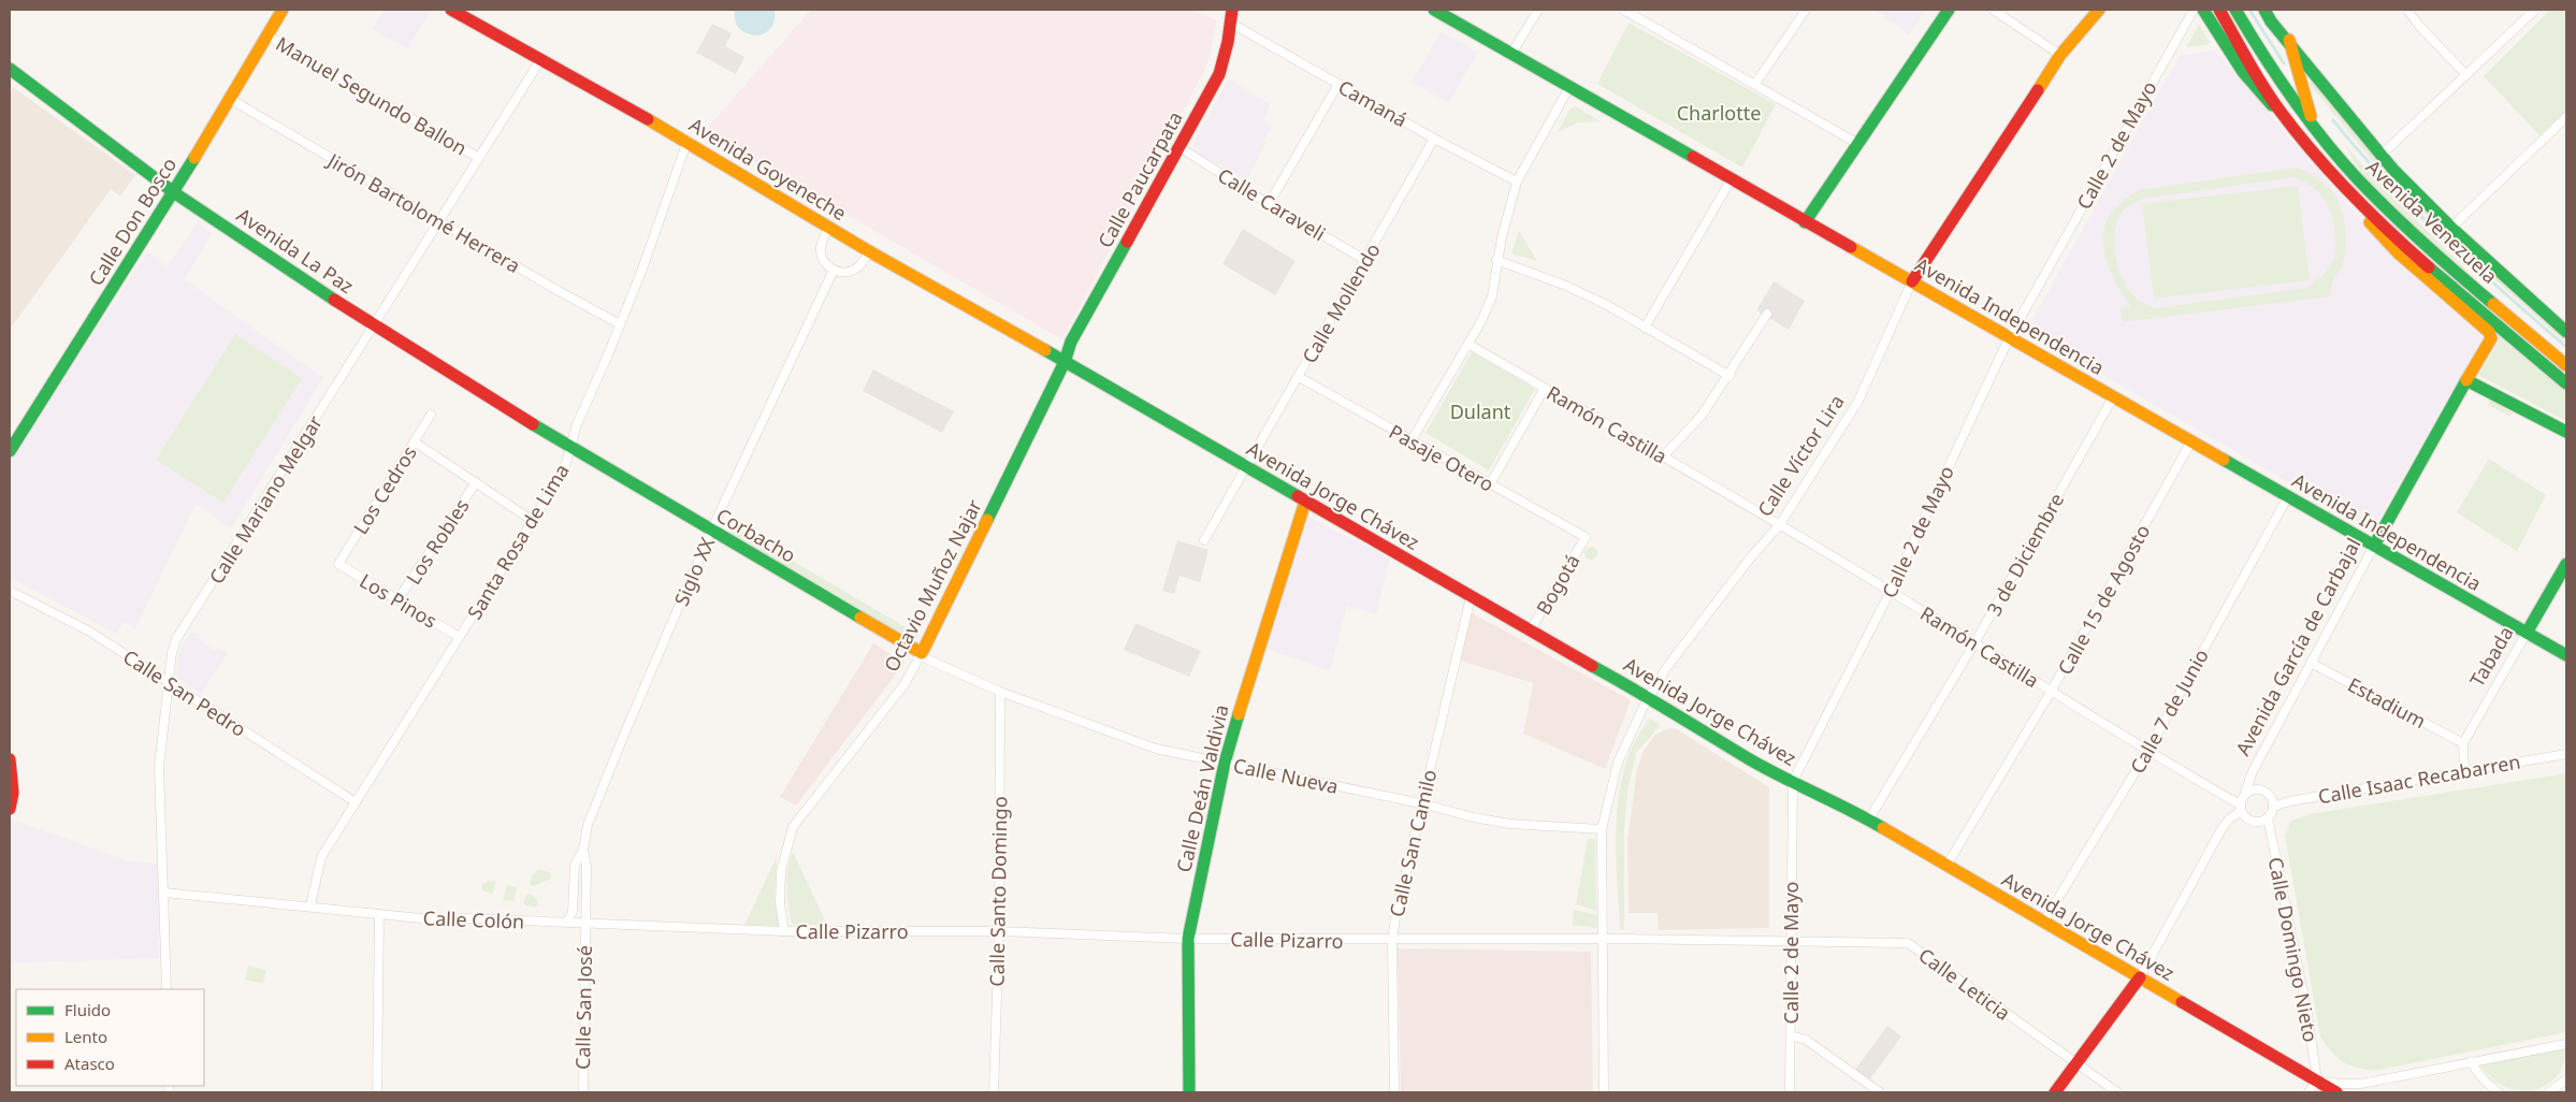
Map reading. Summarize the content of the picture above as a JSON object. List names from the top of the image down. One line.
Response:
{"streets":{"main road":["Avenida Goyeneche","Calle Paucarpata","Calle Don Bosco","Avenida Venezuela","Avenida La Paz","Avenida Independencia","Calle Víctor Lira","Avenida Jorge Chávez","Corbacho","Octavio Muñoz Najar","Avenida García de Carbajal","Tabada","Calle Deán Valdivia"],"street":["Manuel Segundo Ballon","Camaná","Calle 2 de Mayo","Calle Caraveli","Jirón Bartolomé Herrera","Calle Mollendo","Ramón Castilla","Pasaje Otero","Los Cedros","Calle Mariano Melgar","Los Robles","Santa Rosa de Lima","3 de Diciembre","Siglo XX","Bogotá","Calle 15 de Agosto","Los Pinos","Calle San Pedro","Estadium","Calle 7 de Junio","Calle Nueva","Calle Isaac Recabarren","Calle San Camilo","Calle Santo Domingo","Calle Colón","Calle Pizarro","Calle Domingo Nieto","Calle Leticia","Calle San José"]},"crossings":[["Manuel Segundo Ballon","Calle Don Bosco"],["Manuel Segundo Ballon","Calle Mariano Melgar"],["Camaná","Calle Paucarpata"],["Camaná","Calle Mollendo"],["Calle 2 de Mayo","Avenida Independencia"],["Calle 2 de Mayo","Ramón Castilla"],["Calle 2 de Mayo","Avenida Jorge Chávez"],["Calle 2 de Mayo","Calle Pizarro"],["Calle 2 de Mayo","Calle Leticia"],["Avenida Goyeneche","Calle Paucarpata"],["Avenida Goyeneche","Avenida Jorge Chávez"],["Avenida Goyeneche","Calle Mariano Melgar"],["Avenida Goyeneche","Santa Rosa de Lima"],["Avenida Goyeneche","Octavio Muñoz Najar"],["Calle Paucarpata","Calle Caraveli"],["Calle Paucarpata","Avenida Jorge Chávez"],["Calle Paucarpata","Octavio Muñoz Najar"],["Calle Caraveli","Calle Mollendo"],["Jirón Bartolomé Herrera","Calle Don Bosco"],["Jirón Bartolomé Herrera","Calle Mariano Melgar"],["Jirón Bartolomé Herrera","Santa Rosa de Lima"],["Calle Don Bosco","Avenida La Paz"],["Avenida Venezuela","Avenida García de Carbajal"],["Avenida La Paz","Calle Mariano Melgar"],["Avenida La Paz","Corbacho"],["Avenida La Paz","Santa Rosa de Lima"],["Calle Mollendo","Pasaje Otero"],["Calle Mollendo","Avenida Jorge Chávez"],["Avenida Independencia","Calle Víctor Lira"],["Avenida Independencia","3 de Diciembre"],["Avenida Independencia","Calle 15 de Agosto"],["Avenida Independencia","Avenida García de Carbajal"],["Avenida Independencia","Tabada"],["Avenida Independencia","Calle 7 de Junio"],["Ramón Castilla","Calle Víctor Lira"],["Ramón Castilla","3 de Diciembre"],["Ramón Castilla","Calle 15 de Agosto"],["Ramón Castilla","Avenida García de Carbajal"],["Ramón Castilla","Calle 7 de Junio"],["Ramón Castilla","Calle Isaac Recabarren"],["Ramón Castilla","Calle Domingo Nieto"],["Calle Víctor Lira","Avenida Jorge Chávez"],["Calle Víctor Lira","Calle Nueva"],["Calle Víctor Lira","Calle Pizarro"],["Pasaje Otero","Bogotá"],["Los Cedros","Los Pinos"],["Avenida Jorge Chávez","3 de Diciembre"],["Avenida Jorge Chávez","Bogotá"],["Avenida Jorge Chávez","Octavio Muñoz Najar"],["Avenida Jorge Chávez","Calle 15 de Agosto"],["Avenida Jorge Chávez","Calle 7 de Junio"],["Avenida Jorge Chávez","Calle Deán Valdivia"],["Avenida Jorge Chávez","Calle San Camilo"],["Avenida Jorge Chávez","Calle Domingo Nieto"],["Calle Mariano Melgar","Calle San Pedro"],["Calle Mariano Melgar","Calle Colón"],["Corbacho","Santa Rosa de Lima"],["Corbacho","Siglo XX"],["Corbacho","Octavio Muñoz Najar"],["Corbacho","Calle Nueva"],["Los Robles","Los Pinos"],["Santa Rosa de Lima","Los Pinos"],["Santa Rosa de Lima","Calle San Pedro"],["Santa Rosa de Lima","Calle Colón"],["Siglo XX","Calle Colón"],["Siglo XX","Calle San José"],["Octavio Muñoz Najar","Calle Nueva"],["Octavio Muñoz Najar","Calle Colón"],["Octavio Muñoz Najar","Calle Pizarro"],["Avenida García de Carbajal","Estadium"],["Avenida García de Carbajal","Calle Isaac Recabarren"],["Avenida García de Carbajal","Calle Domingo Nieto"],["Tabada","Estadium"],["Calle Nueva","Calle Deán Valdivia"],["Calle Nueva","Calle San Camilo"],["Calle Nueva","Calle Santo Domingo"],["Calle Isaac Recabarren","Calle Domingo Nieto"],["Calle Deán Valdivia","Calle Pizarro"],["Calle San Camilo","Calle Pizarro"],["Calle Santo Domingo","Calle Pizarro"],["Calle Colón","Calle Pizarro"],["Calle Colón","Calle San José"],["Calle Pizarro","Calle Leticia"]],"parks":["Charlotte","Dulant"],"legend":["Fluido","Lento","Atasco"]}
